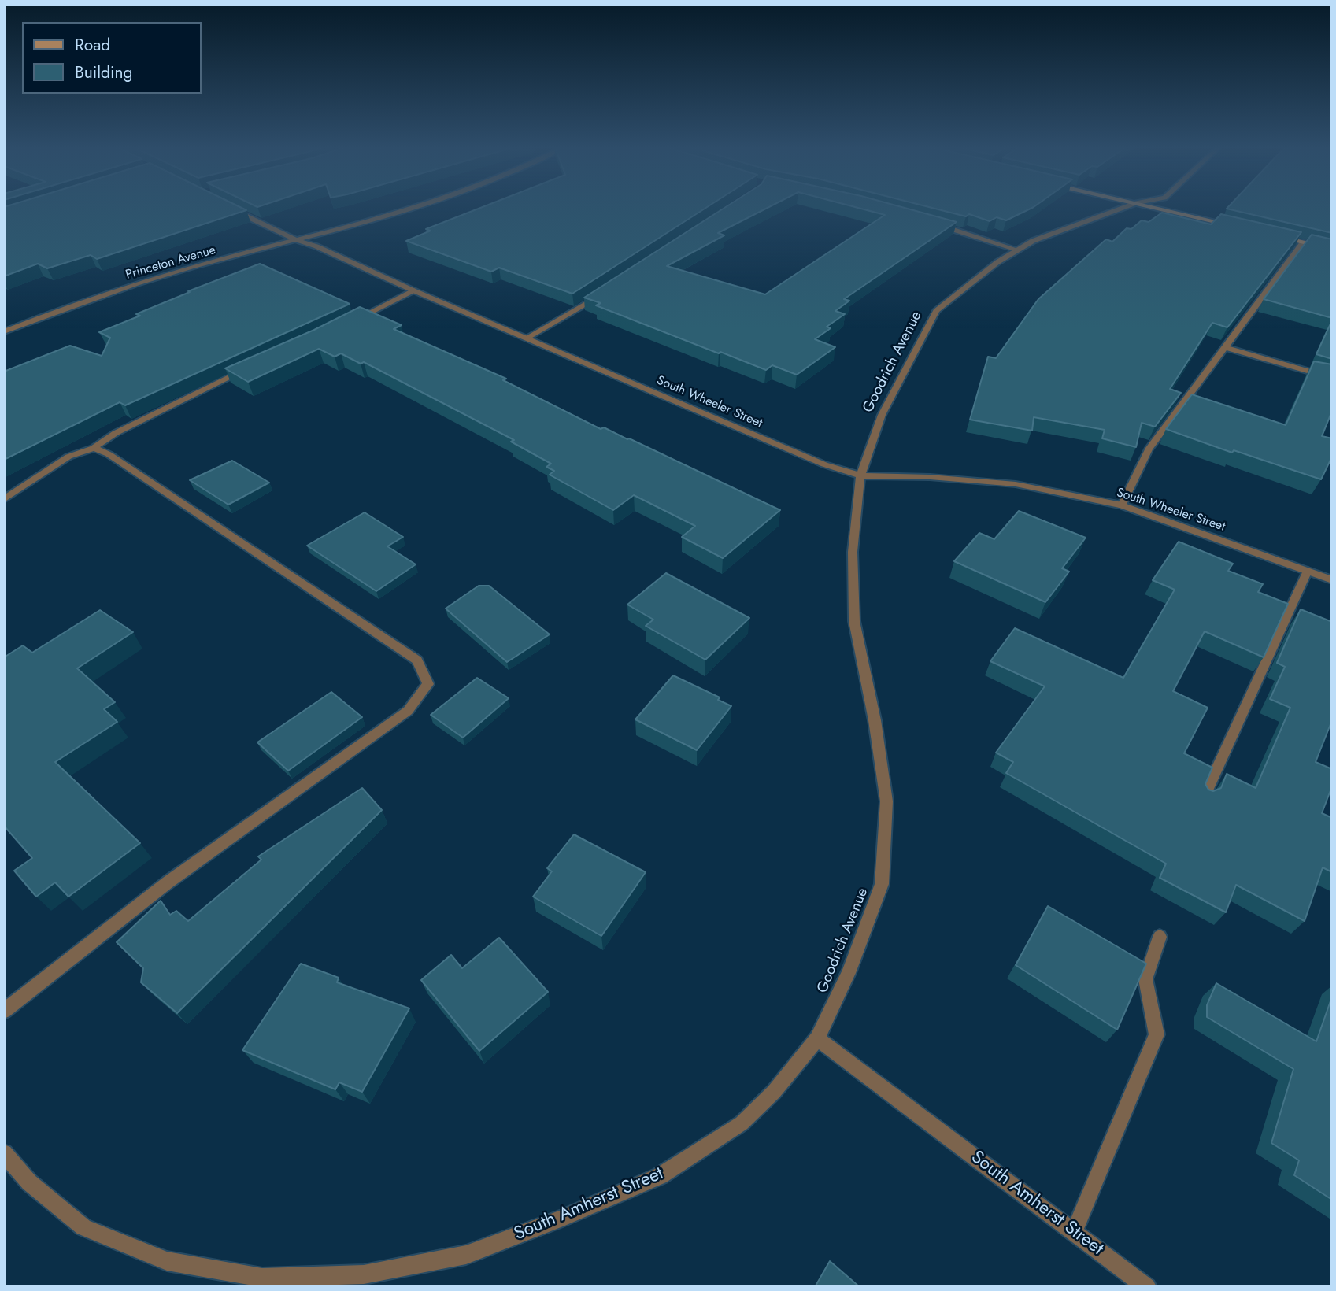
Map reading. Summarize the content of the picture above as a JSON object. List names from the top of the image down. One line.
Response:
{"streets":{"street":["Princeton Avenue","Goodrich Avenue","South Wheeler Street","South Amherst Street"]},"crossings":[["Princeton Avenue","South Wheeler Street"],["Goodrich Avenue","South Wheeler Street"],["Goodrich Avenue","South Amherst Street"]],"legend":["Road","Building"]}
